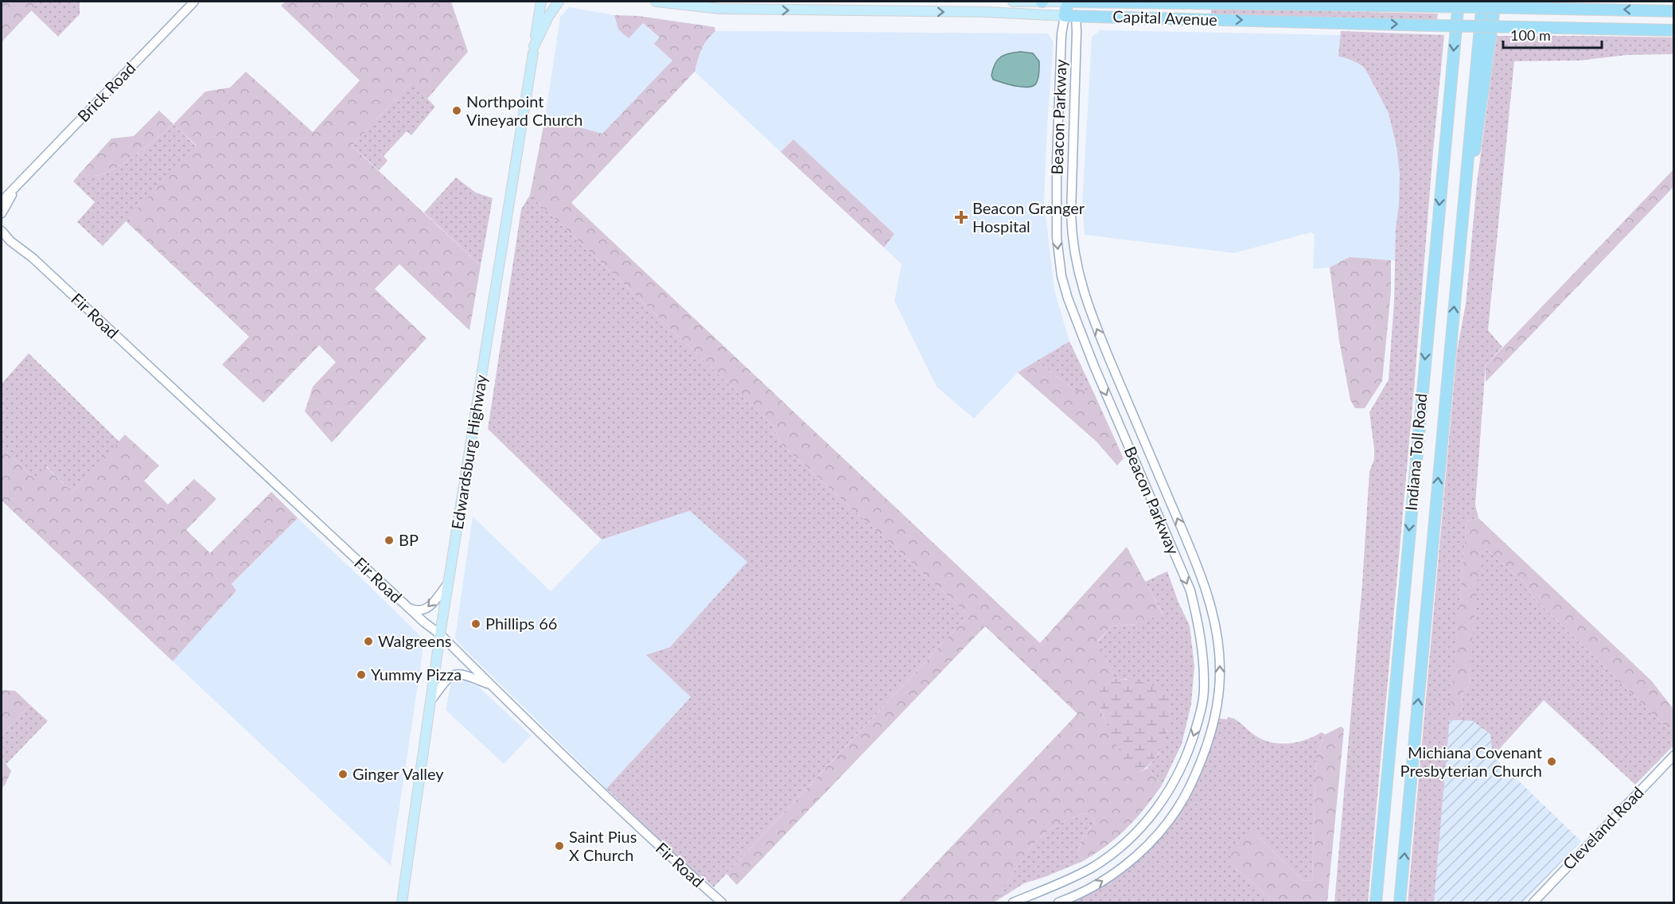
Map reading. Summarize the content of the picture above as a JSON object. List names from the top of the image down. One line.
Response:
{"streets":{"highway":["Capital Avenue","Indiana Toll Road"],"main road":["Edwardsburg Highway"],"street":["Brick Road","Beacon Parkway","Fir Road","Cleveland Road"]},"crossings":[["Capital Avenue","Beacon Parkway"],["Fir Road","Edwardsburg Highway"]],"places":{"other":["Northpoint Vineyard Church","BP","Phillips 66","Walgreens","Yummy Pizza","Michiana Covenant Presbyterian Church","Ginger Valley","Saint Pius X Church"],"health":["Beacon Granger Hospital"]},"scale_bar":"100 m"}
